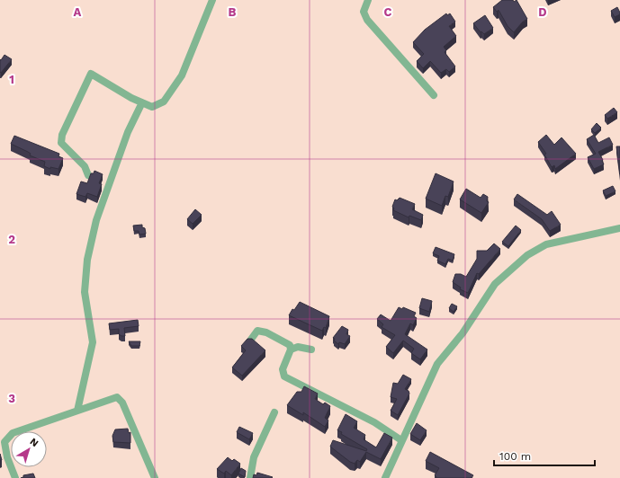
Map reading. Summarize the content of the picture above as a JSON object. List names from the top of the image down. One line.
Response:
{"scale_bar":"100 m","north":"top right","grid":{"columns":["A","B","C","D"],"rows":["1","2","3"]}}
